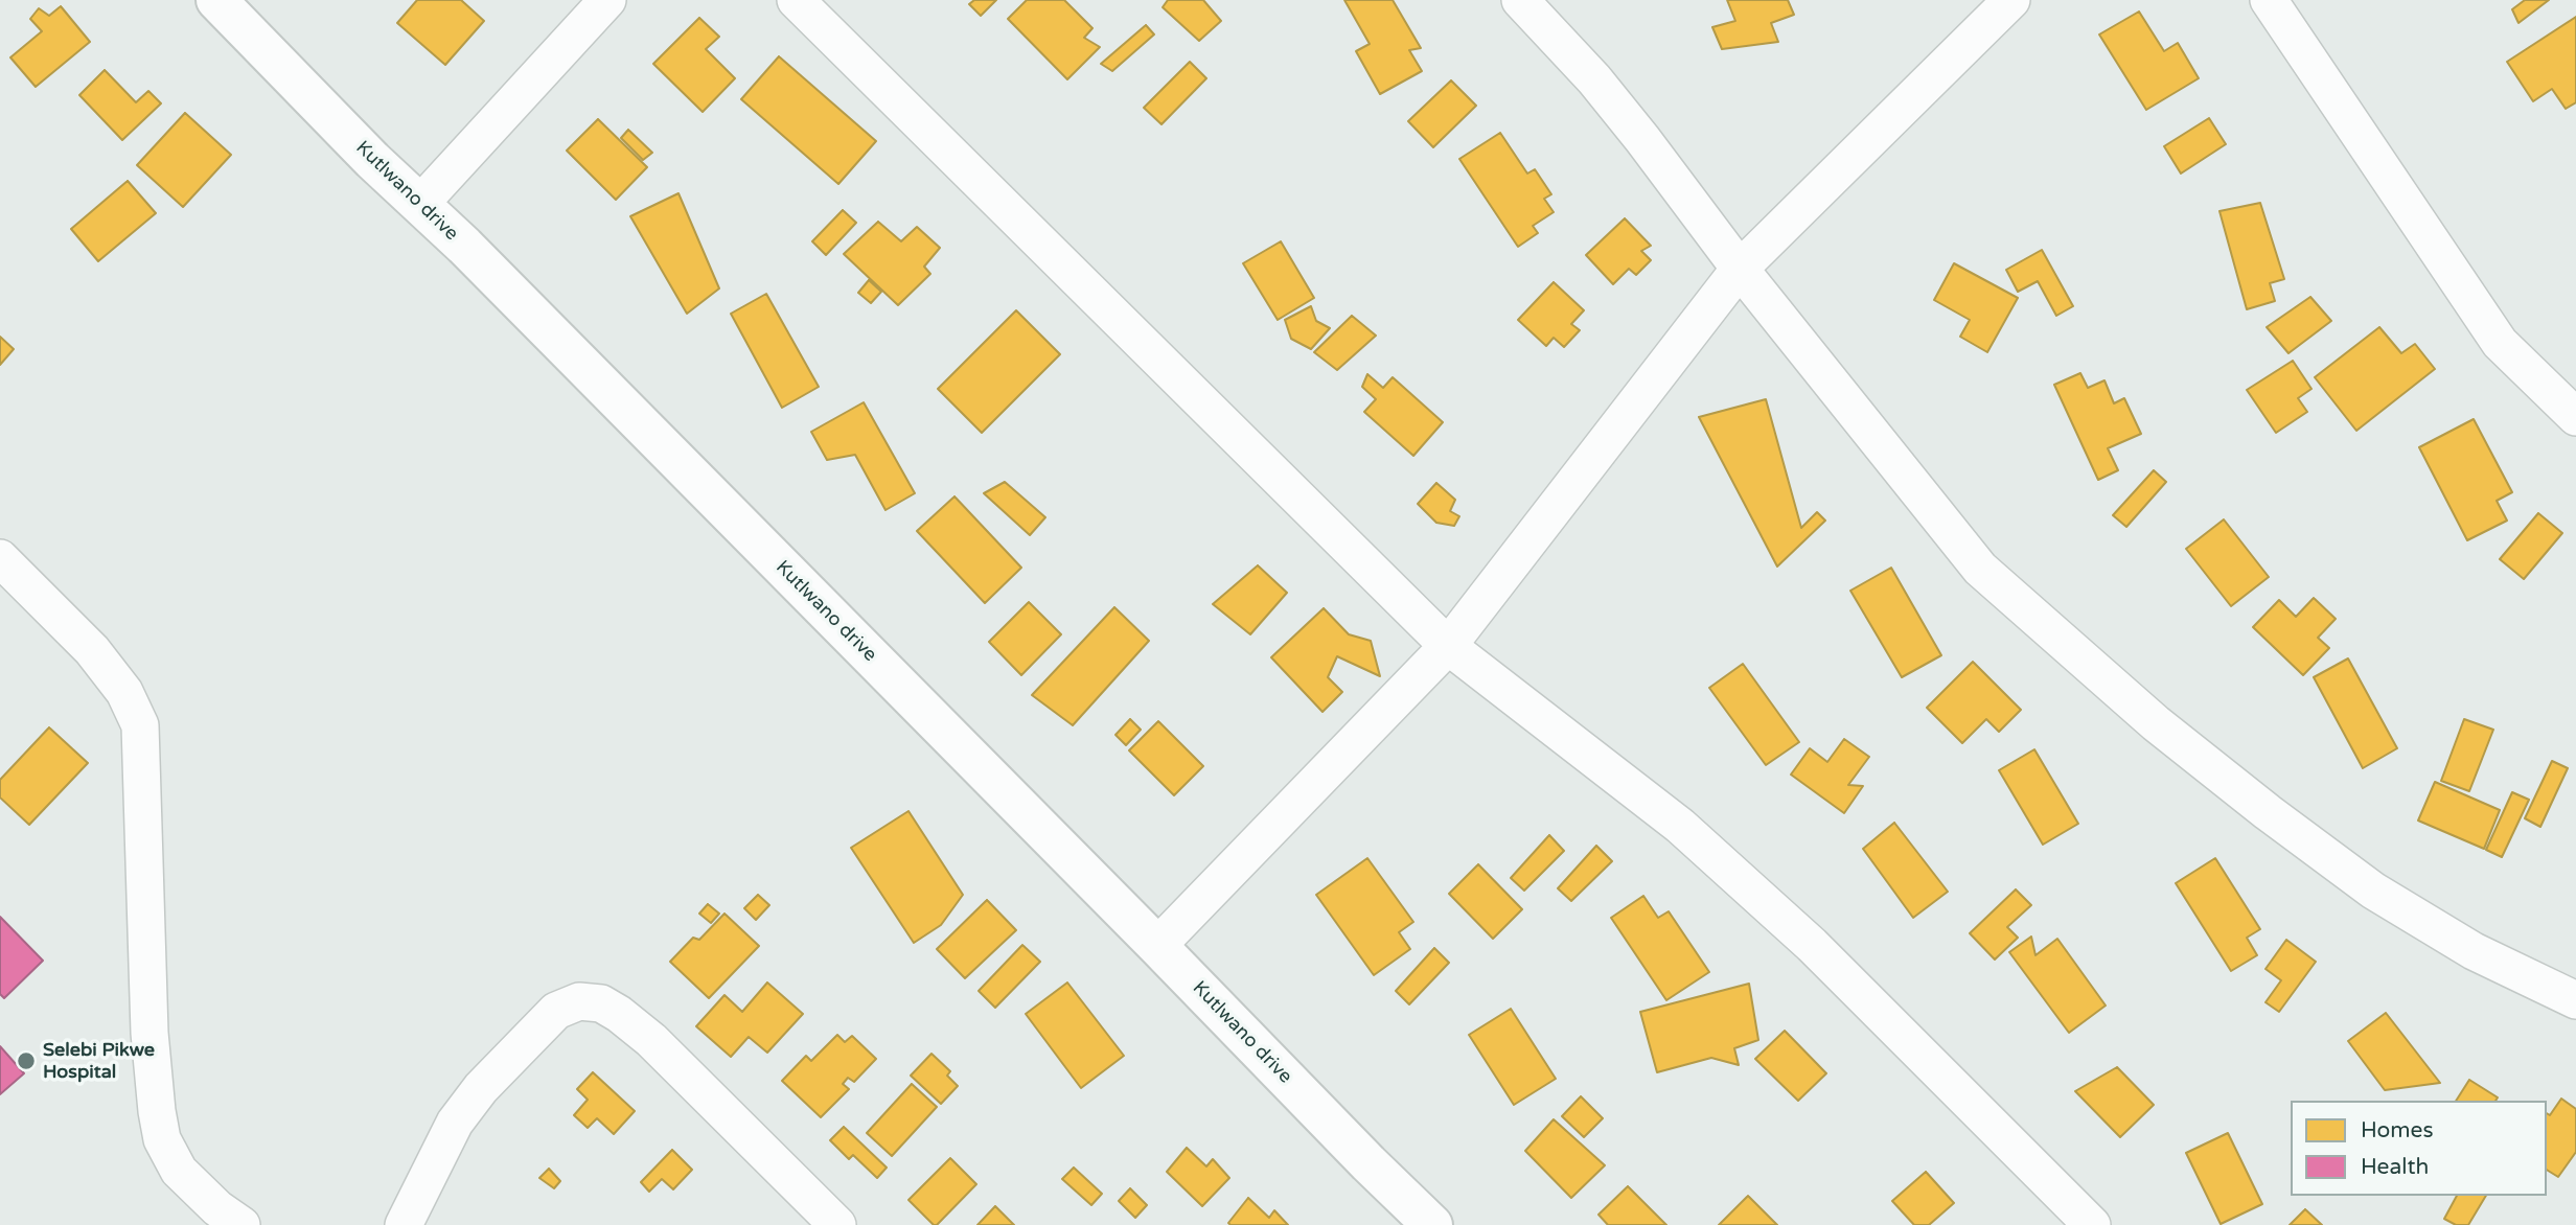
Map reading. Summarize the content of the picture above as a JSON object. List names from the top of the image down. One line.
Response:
{"streets":{"street":["Kutlwano drive"]},"places":["Selebi Pikwe Hospital"],"legend":["Homes","Health"]}
